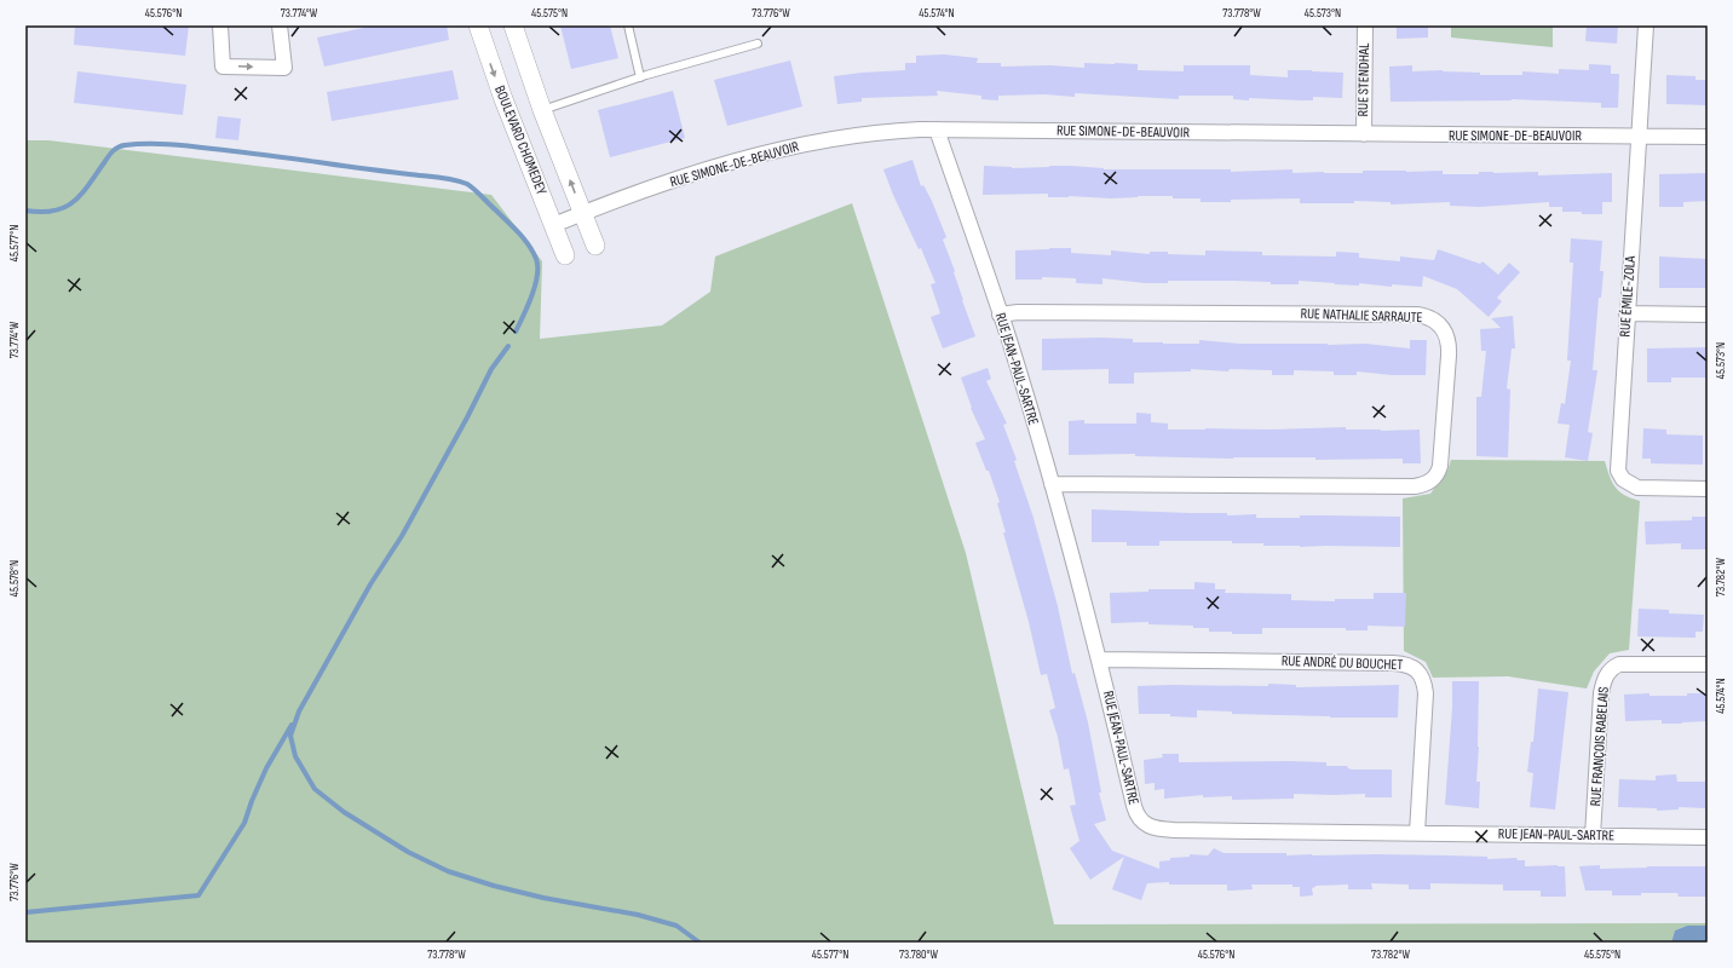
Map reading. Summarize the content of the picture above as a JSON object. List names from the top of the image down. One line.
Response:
{"streets":{"street":["RUE STENDHAL","RUE SIMONE-DE-BEAUVOIR","BOULEVARD CHOMEDEY","RUE ÉMILE-ZOLA","RUE NATHALIE SARRAUTE","RUE JEAN-PAUL-SARTRE","RUE ANDRÉ DU BOUCHET","RUE FRANÇOIS RABELAIS"]},"crossings":[["RUE STENDHAL","RUE SIMONE-DE-BEAUVOIR"],["RUE SIMONE-DE-BEAUVOIR","BOULEVARD CHOMEDEY"],["RUE SIMONE-DE-BEAUVOIR","RUE ÉMILE-ZOLA"],["RUE SIMONE-DE-BEAUVOIR","RUE JEAN-PAUL-SARTRE"],["RUE NATHALIE SARRAUTE","RUE JEAN-PAUL-SARTRE"],["RUE JEAN-PAUL-SARTRE","RUE ANDRÉ DU BOUCHET"],["RUE JEAN-PAUL-SARTRE","RUE FRANÇOIS RABELAIS"]],"coordinates":["45.576°N","73.774°W","45.575°N","73.776°W","45.574°N","73.778°W","45.573°N","45.577°N","73.782°W","45.578°N","73.780°W"]}
